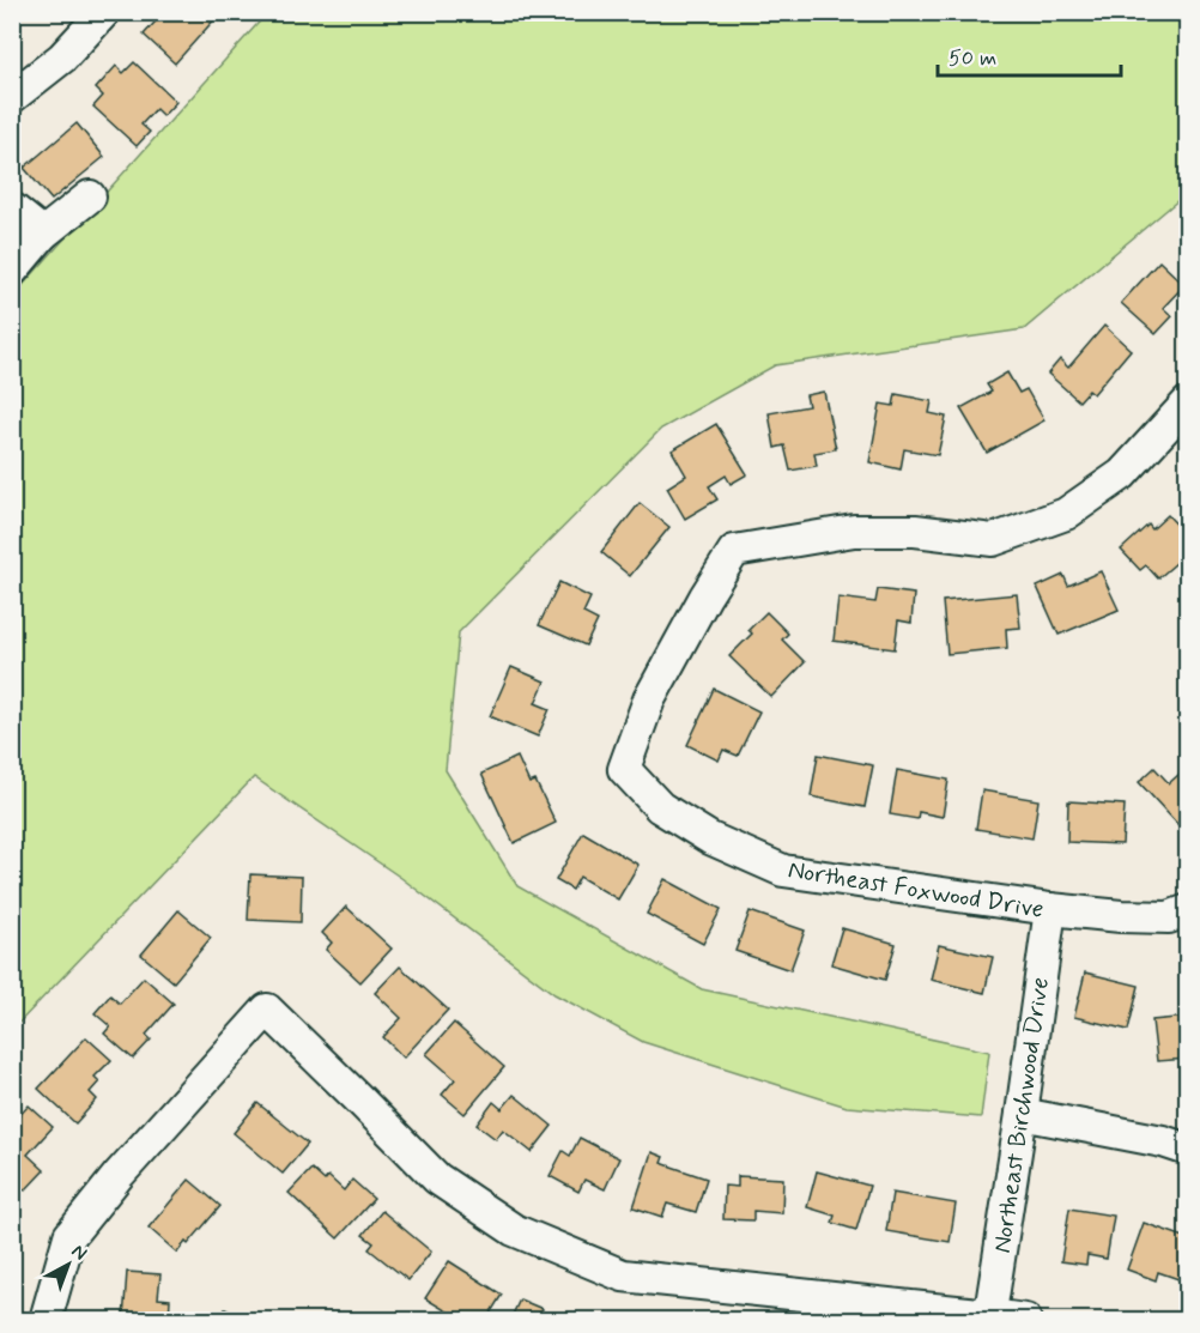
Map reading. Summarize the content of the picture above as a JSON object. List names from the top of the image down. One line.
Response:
{"streets":{"street":["Northeast Foxwood Drive","Northeast Birchwood Drive"]},"crossings":[["Northeast Foxwood Drive","Northeast Birchwood Drive"]],"scale_bar":"50 m","north":"top right"}
